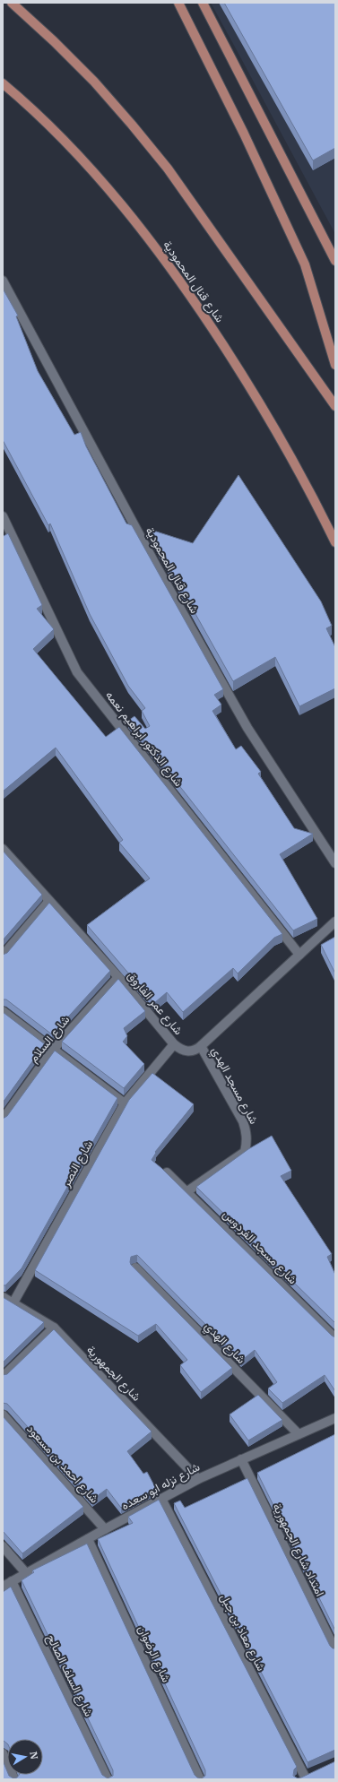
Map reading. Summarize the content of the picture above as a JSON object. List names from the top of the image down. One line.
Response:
{"streets":{"main road":["شارع قنال المحمودية"],"street":["شارع الدكتور ابراهيم نعمه","شارع عمر الفاروق","شارع السلام","شارع مسجد الهدي","شارع النصر","شارع مسجد الفردوس","شارع الهدي","شارع الجمهورية","شارع احمد بن مسعود","شارع نزله ابو سعده","امتداد شارع الجمهورية","شارع معاذ بن جبل","شارع الرضوان","شارع السلف الصالح"]},"crossings":[["شارع الدكتور ابراهيم نعمه","شارع عمر الفاروق"],["شارع عمر الفاروق","شارع السلام"],["شارع عمر الفاروق","شارع مسجد الهدي"],["شارع عمر الفاروق","شارع النصر"],["شارع مسجد الهدي","شارع مسجد الفردوس"],["شارع النصر","شارع الجمهورية"],["شارع الهدي","شارع نزله ابو سعده"],["شارع الجمهورية","شارع نزله ابو سعده"],["شارع احمد بن مسعود","شارع نزله ابو سعده"],["شارع نزله ابو سعده","امتداد شارع الجمهورية"],["شارع نزله ابو سعده","شارع معاذ بن جبل"],["شارع نزله ابو سعده","شارع الرضوان"],["شارع نزله ابو سعده","شارع السلف الصالح"]],"north":"right"}
